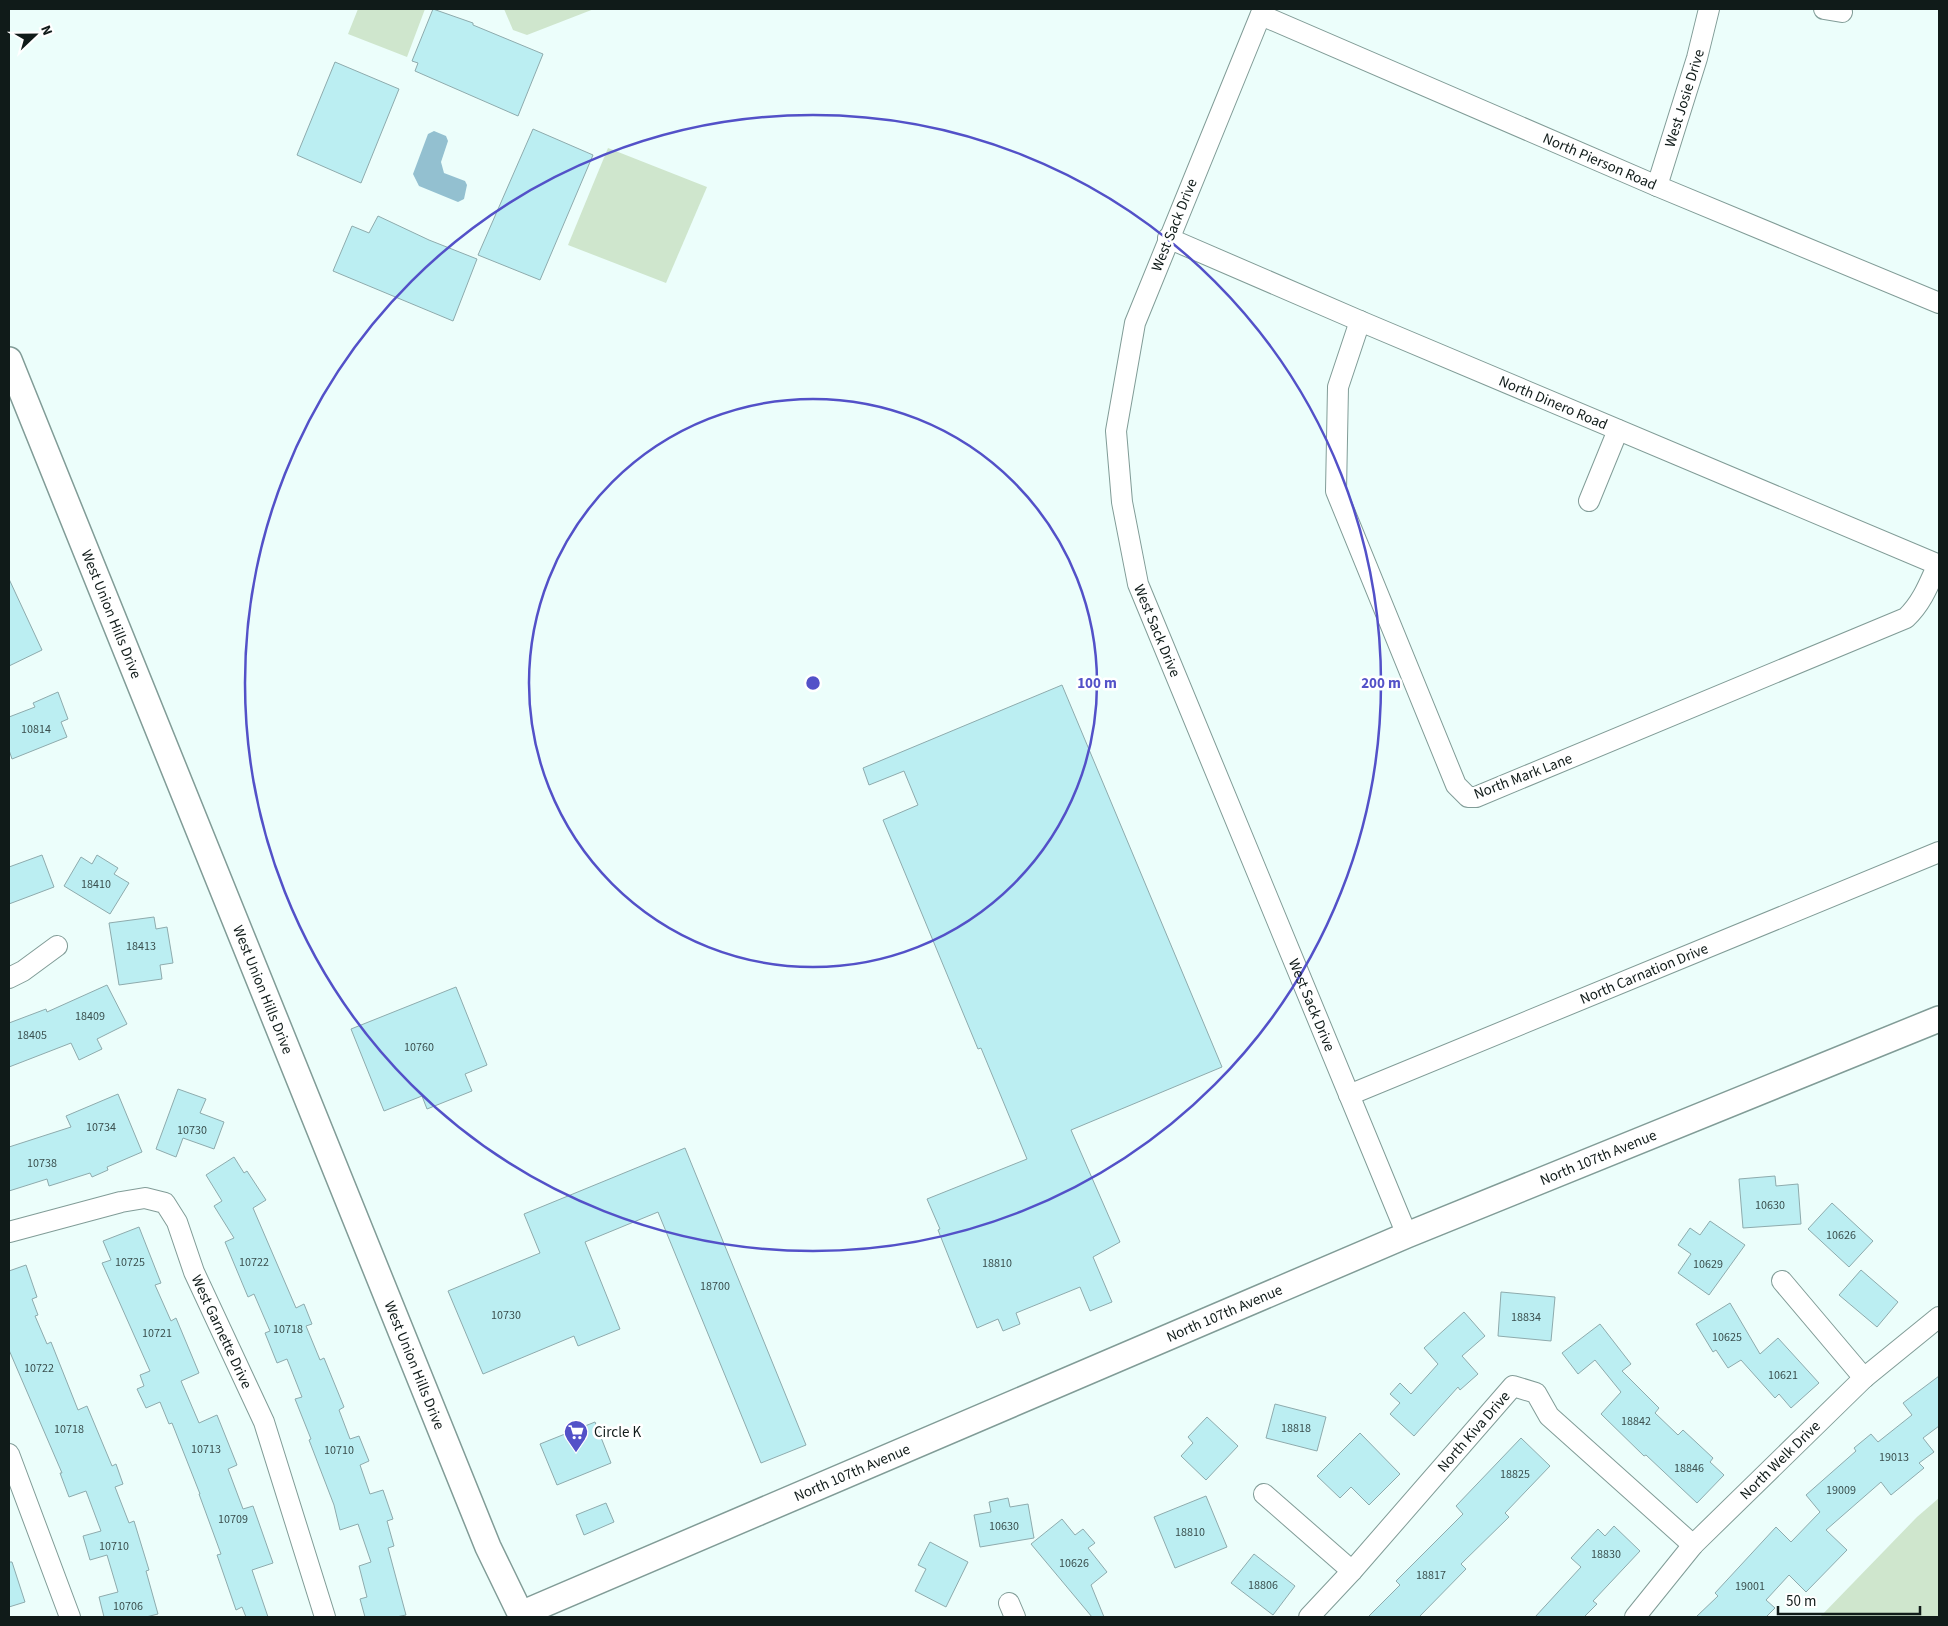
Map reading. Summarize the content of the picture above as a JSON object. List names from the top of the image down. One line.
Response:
{"streets":{"main road":["West Union Hills Drive","North 107th Avenue"],"street":["West Josie Drive","North Pierson Road","West Sack Drive","North Dinero Road","North Mark Lane","North Carnation Drive","West Garnette Drive","North Kiva Drive","North Welk Drive"]},"crossings":[["West Josie Drive","North Pierson Road"],["North Pierson Road","West Sack Drive"],["West Sack Drive","North Dinero Road"],["West Sack Drive","North Carnation Drive"],["West Sack Drive","North 107th Avenue"],["North Dinero Road","North Mark Lane"],["West Union Hills Drive","North 107th Avenue"],["North Kiva Drive","North Welk Drive"]],"places":{"supermarket":["Circle K"]},"house_numbers":["10814","18410","18413","18409","18405","10760","10734","10730","10738","10630","10626","10725","10722","18810","10629","18700","10730","18834","10718","10721","10625","10722","10621","18842","18818","10718","10713","10710","19013","18846","18825","19009","10709","10630","18810","10710","18830","10626","18817","18806","19001","10706"],"scale_bar":"50 m","north":"right","rings":["100 m","200 m"]}
